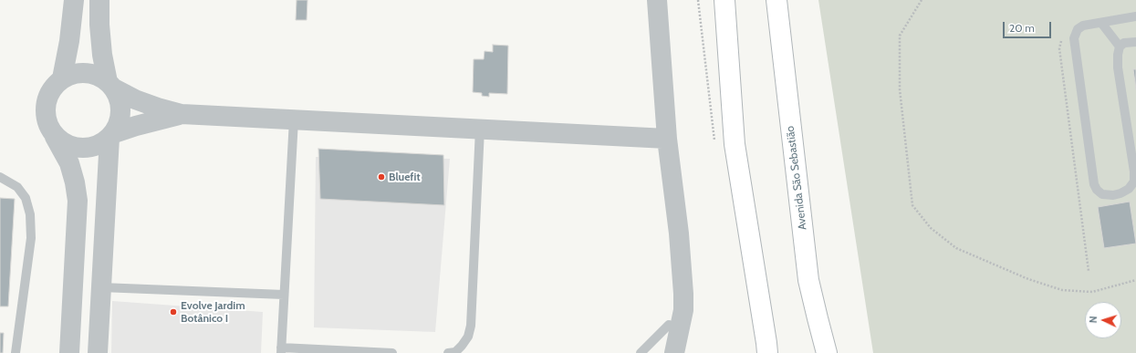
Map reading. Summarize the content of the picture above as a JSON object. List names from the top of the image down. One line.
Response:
{"streets":{"main road":["Avenida São Sebastião"]},"places":["Bluefit","Evolve Jardim Botânico I"],"scale_bar":"20 m","north":"left"}
